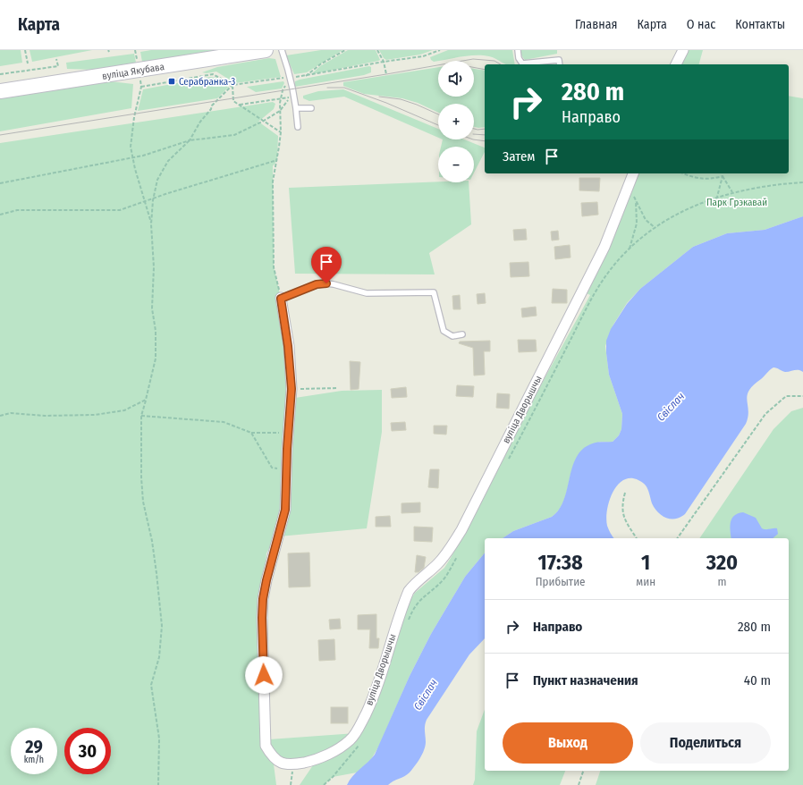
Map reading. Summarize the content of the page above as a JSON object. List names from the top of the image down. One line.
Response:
{"streets":{"main road":["вуліца Якубава"],"street":["вуліца Дворышчы"]},"water":["Свіслач"],"parks":["Парк Грэкавай"],"places":{"transit":["Серабранка-3"]},"page":{"header":"Карта","nav":["Главная","Карта","О нас","Контакты"],"map_buttons":["+","−"],"turn":["280 m","Направо"],"then":"Затем","eta":["17:38","Прибытие","1","мин","320","m"],"list":[{"name":"Направо","value":"280 m"},{"name":"Пункт назначения","value":"40 m"}],"buttons":["Выход","Поделиться"],"speed":"29 km/h","limit":"30"}}
